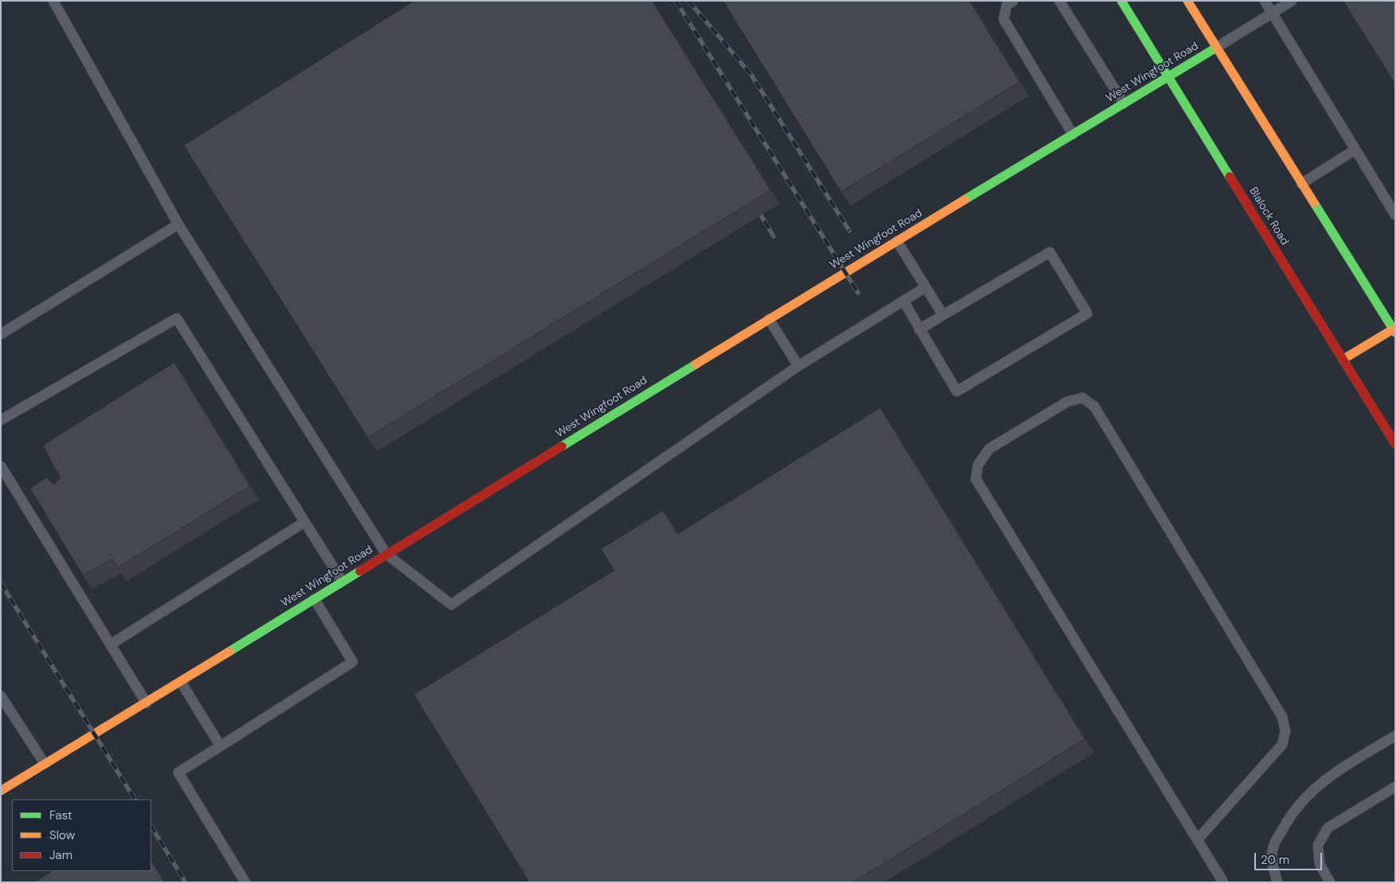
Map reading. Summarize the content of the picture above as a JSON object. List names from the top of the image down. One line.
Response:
{"streets":{"street":["West Wingfoot Road","Blalock Road"]},"crossings":[["West Wingfoot Road","Blalock Road"]],"legend":["Fast","Slow","Jam"],"scale_bar":"20 m"}
